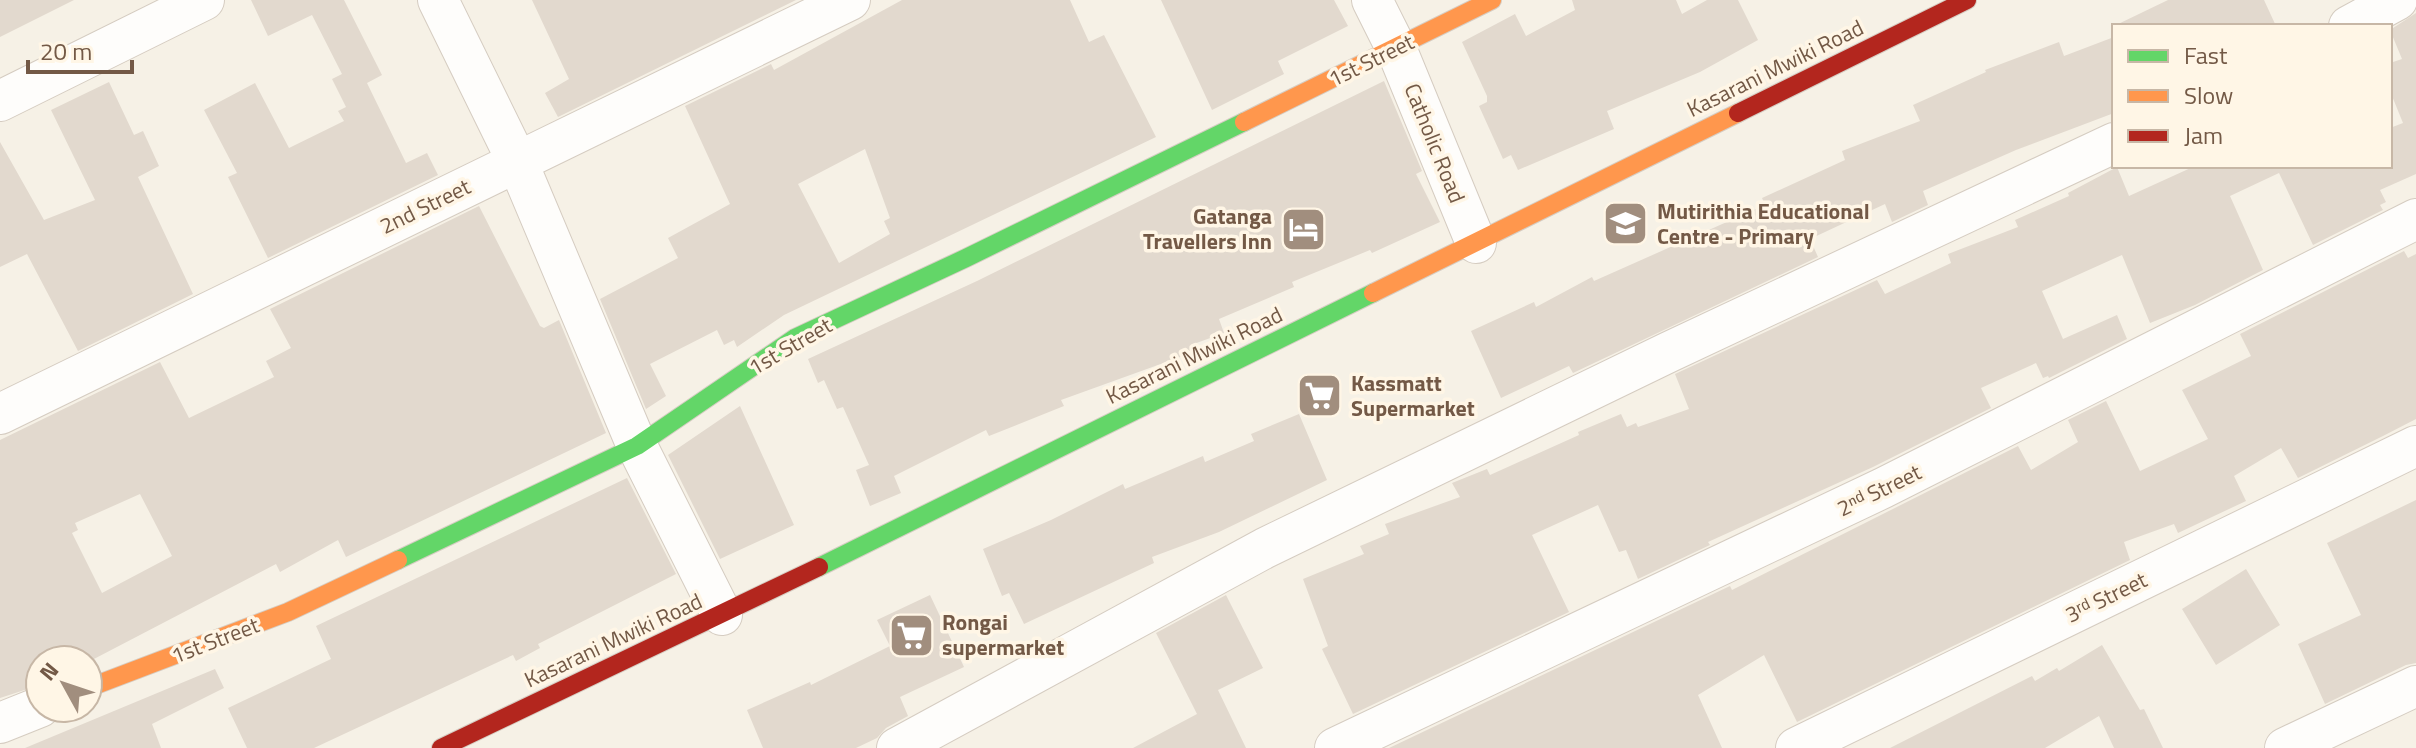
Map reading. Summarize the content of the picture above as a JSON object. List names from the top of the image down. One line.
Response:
{"streets":{"main road":["1st Street","Kasarani Mwiki Road"],"street":["Catholic Road","2nd Street","2ⁿᵈ Street","3ʳᵈ Street"]},"crossings":[["1st Street","Catholic Road"],["Kasarani Mwiki Road","Catholic Road"]],"places":{"school or university":["Mutirithia Educational Centre - Primary"],"hotel":["Gatanga Travellers Inn"],"supermarket":["Kassmatt Supermarket","Rongai supermarket"]},"legend":["Fast","Slow","Jam"],"scale_bar":"20 m","north":"top left"}
